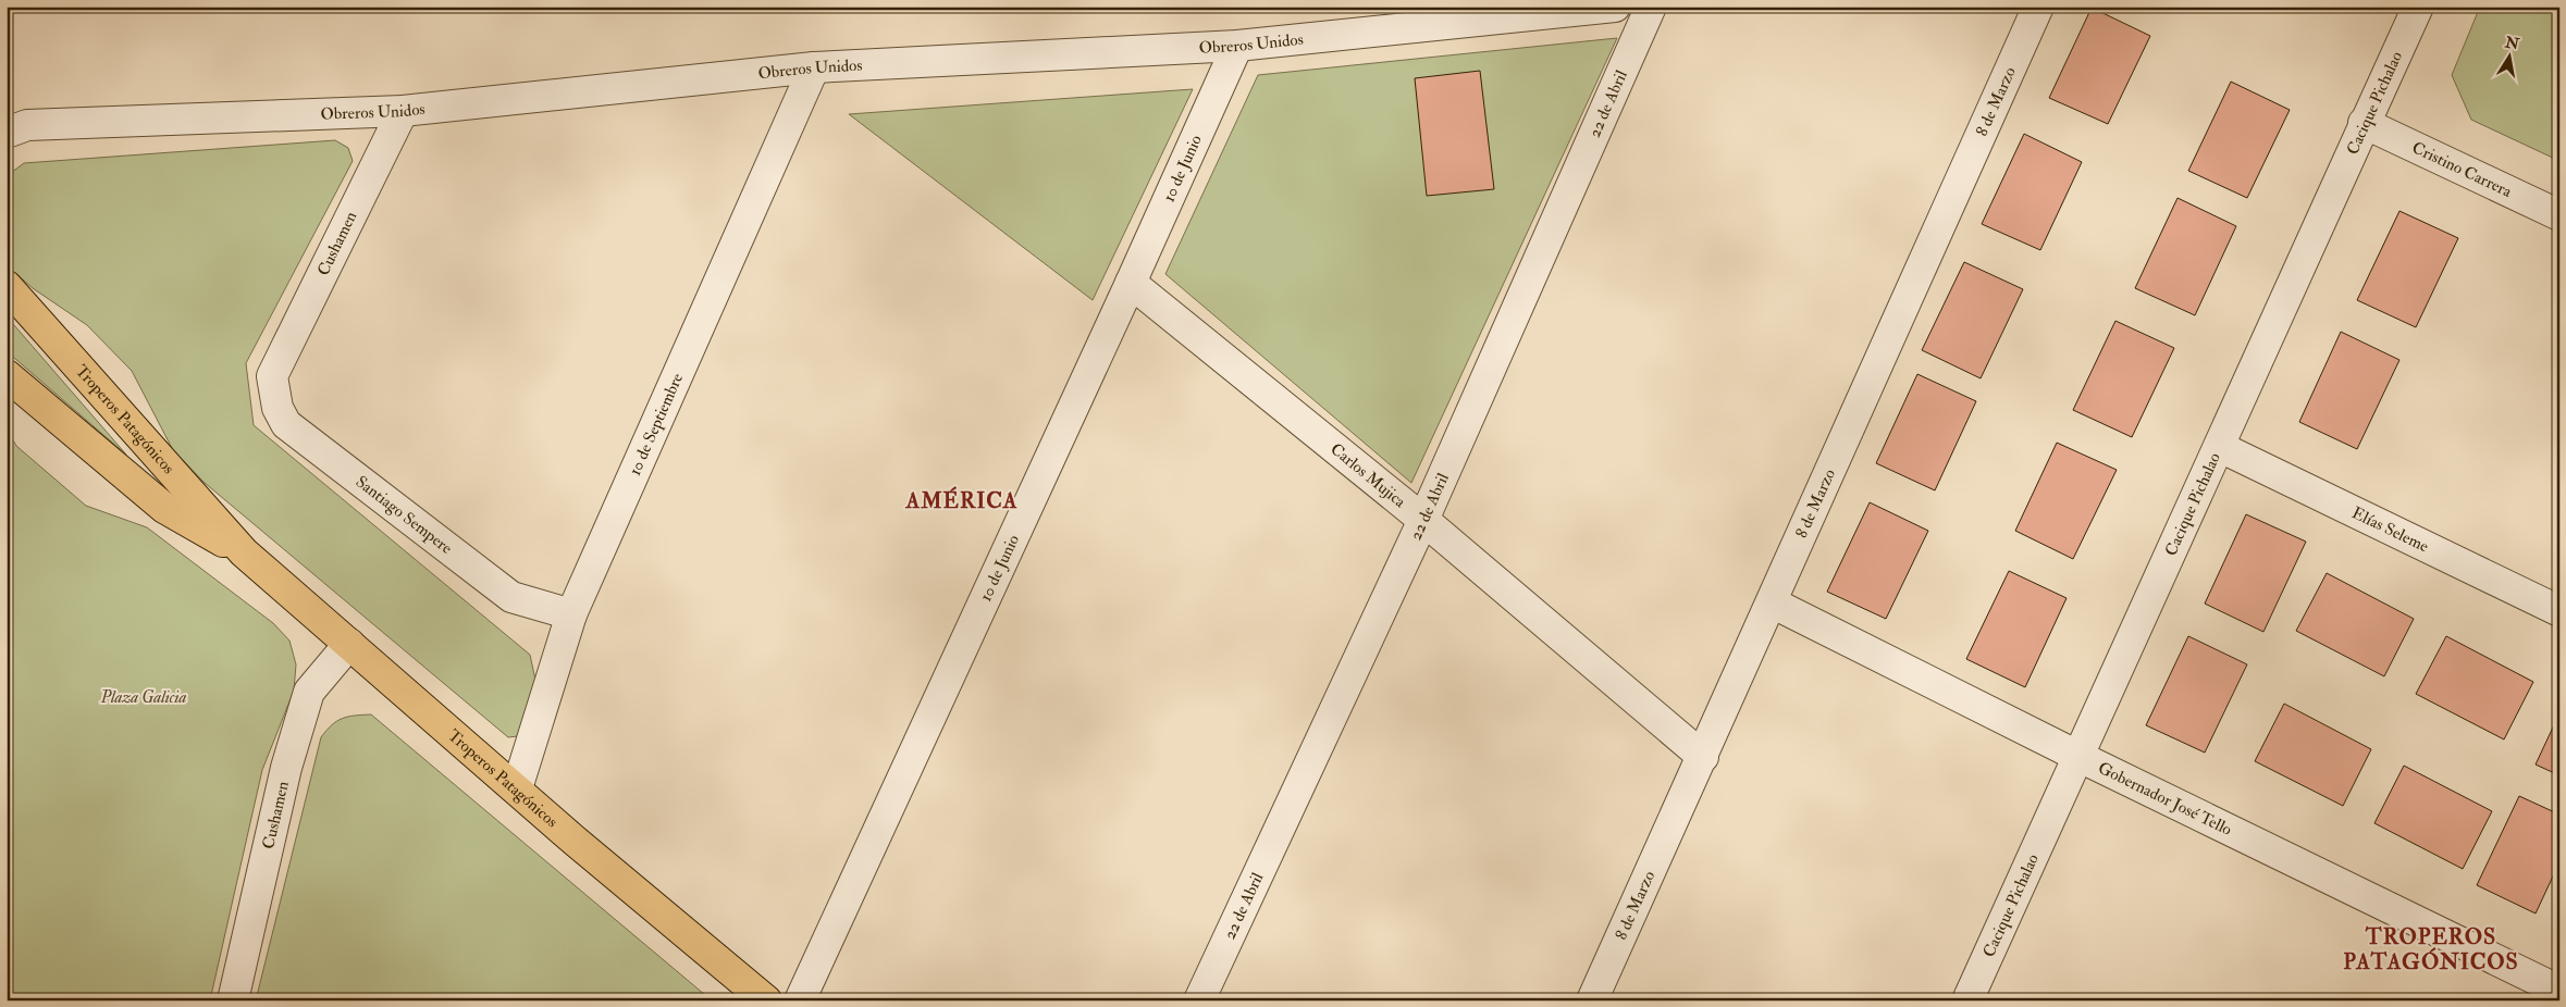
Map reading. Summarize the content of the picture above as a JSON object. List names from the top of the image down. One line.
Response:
{"streets":{"main road":["Troperos Patagónicos"],"street":["Obreros Unidos","8 de Marzo","Cacique Pichalao","22 de Abril","10 de Junio","Cristino Carrera","Cushamen","10 de Septiembre","Carlos Mujica","Santiago Sempere","Elías Seleme","Gobernador José Tello"]},"crossings":[["Obreros Unidos","10 de Junio"],["Obreros Unidos","Cushamen"],["Obreros Unidos","10 de Septiembre"],["8 de Marzo","Carlos Mujica"],["8 de Marzo","Gobernador José Tello"],["Cacique Pichalao","Cristino Carrera"],["Cacique Pichalao","Elías Seleme"],["Cacique Pichalao","Gobernador José Tello"],["22 de Abril","Carlos Mujica"],["10 de Junio","Carlos Mujica"],["Cushamen","Troperos Patagónicos"],["Cushamen","Santiago Sempere"],["Troperos Patagónicos","10 de Septiembre"],["10 de Septiembre","Santiago Sempere"]],"districts":["AMÉRICA","TROPEROS PATAGÓNICOS"],"parks":["Plaza Galicia"],"north":"top"}
